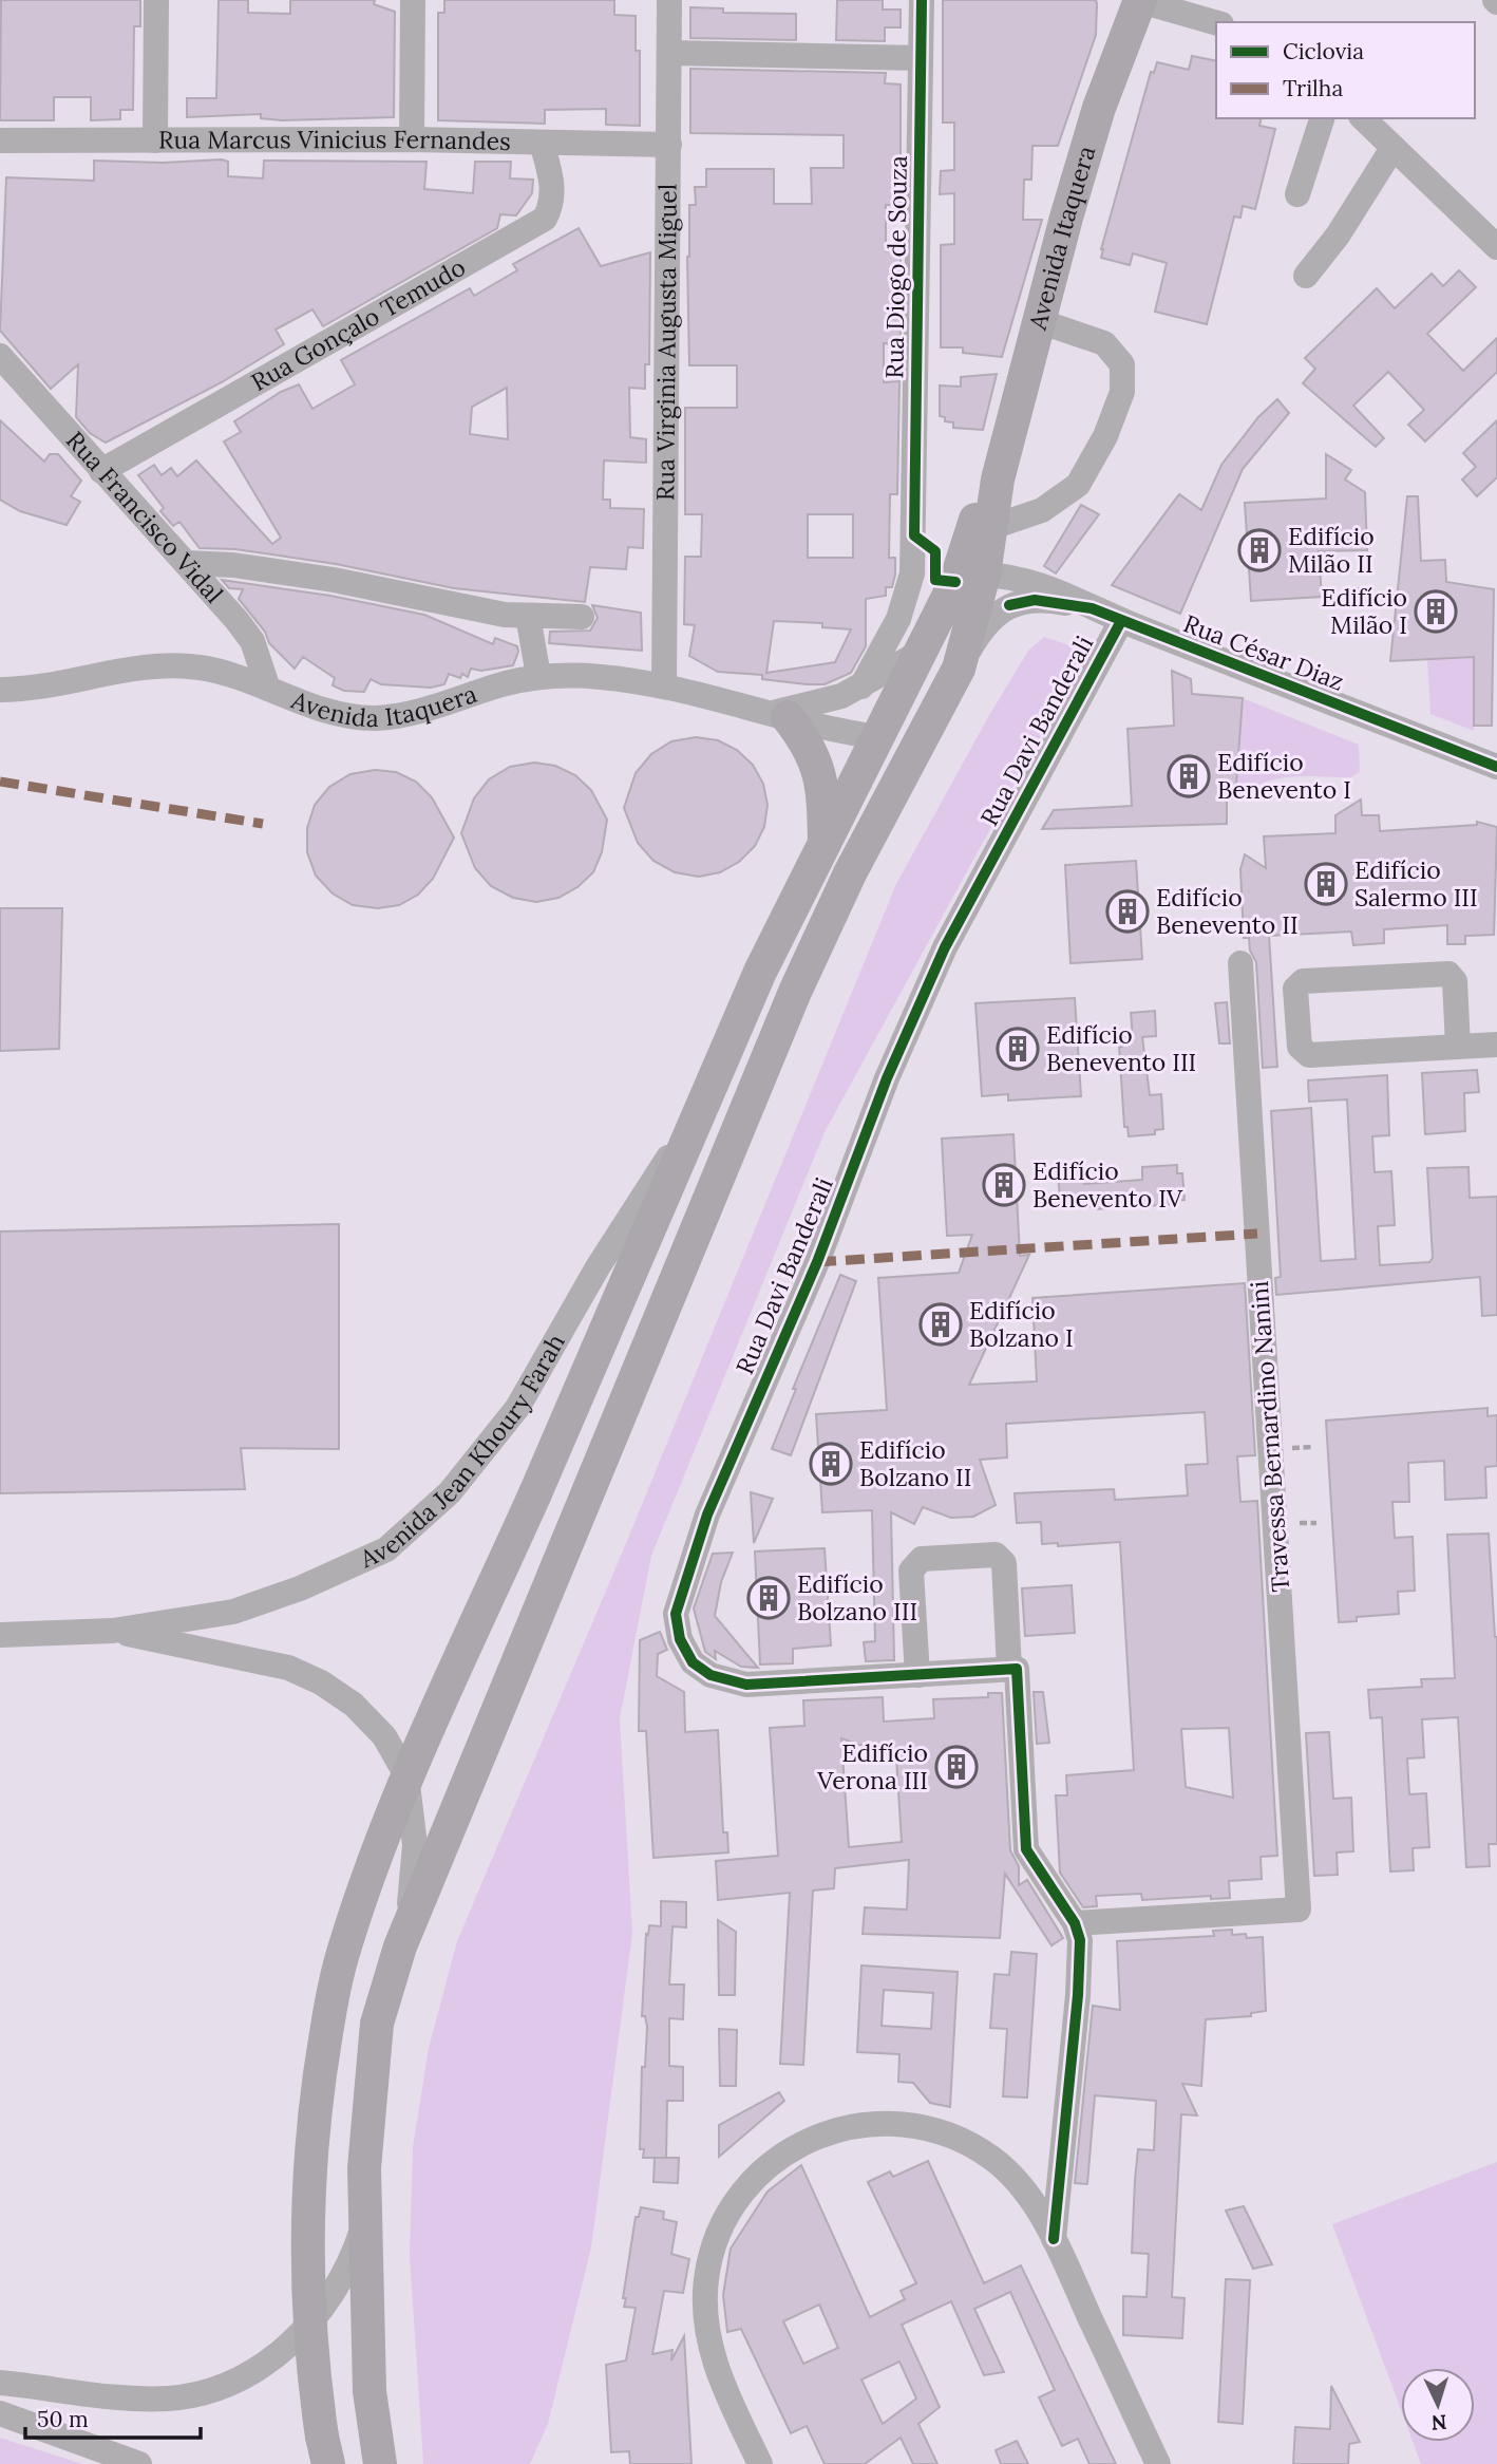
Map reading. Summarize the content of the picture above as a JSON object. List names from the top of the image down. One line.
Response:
{"streets":{"main road":["Avenida Itaquera"],"street":["Rua Marcus Vinicius Fernandes","Rua Diogo de Souza","Rua Gonçalo Temudo","Rua Virginia Augusta Miguel","Rua Francisco Vidal","Rua César Diaz","Rua Davi Banderali","Travessa Bernardino Nanini","Avenida Jean Khoury Farah"]},"crossings":[["Rua Marcus Vinicius Fernandes","Rua Gonçalo Temudo"],["Rua Marcus Vinicius Fernandes","Rua Virginia Augusta Miguel"],["Avenida Itaquera","Rua Diogo de Souza"],["Avenida Itaquera","Rua Virginia Augusta Miguel"],["Avenida Itaquera","Rua Francisco Vidal"],["Avenida Itaquera","Rua César Diaz"],["Avenida Itaquera","Avenida Jean Khoury Farah"],["Rua Gonçalo Temudo","Rua Francisco Vidal"],["Rua César Diaz","Rua Davi Banderali"]],"places":{"building":["Edifício Milão II","Edifício Milão I","Edifício Benevento I","Edifício Salermo III","Edifício Benevento II","Edifício Benevento III","Edifício Benevento IV","Edifício Bolzano I","Edifício Bolzano II","Edifício Bolzano III","Edifício Verona III"]},"legend":["Ciclovia","Trilha"],"scale_bar":"50 m","north":"bottom"}
